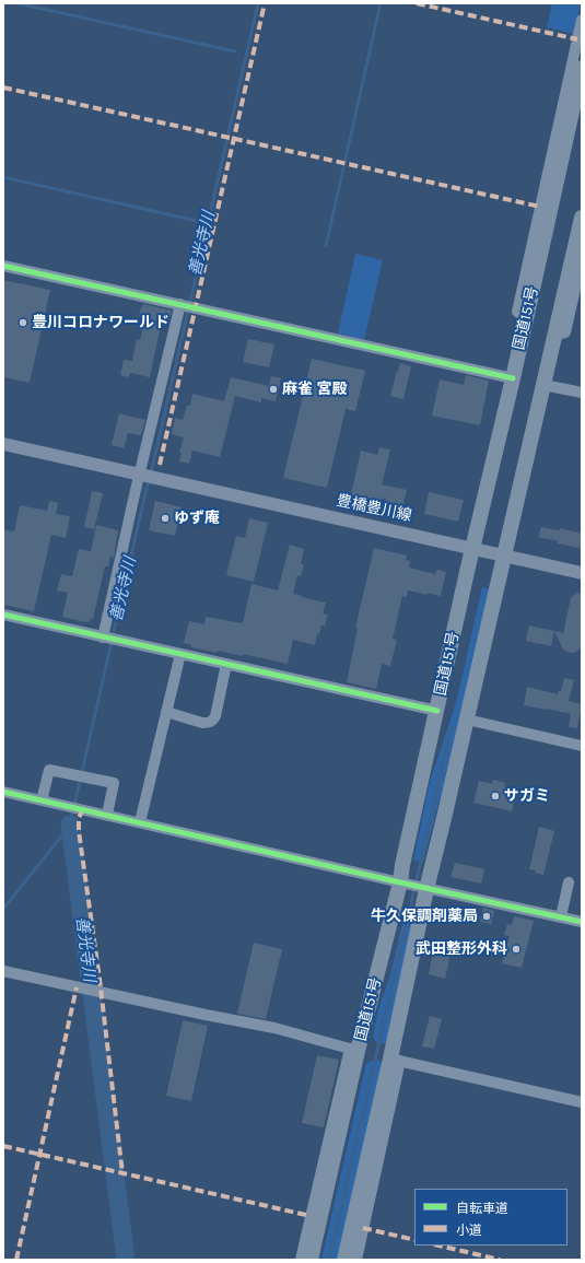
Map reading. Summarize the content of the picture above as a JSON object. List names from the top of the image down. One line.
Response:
{"streets":{"highway":["国道151号"],"main road":["豊橋豊川線"]},"crossings":[["国道151号","豊橋豊川線"]],"water":["善光寺川"],"places":["豊川コロナワールド","麻雀 宮殿","ゆず庵","サガミ","牛久保調剤薬局","武田整形外科"],"legend":["自転車道","小道"]}
